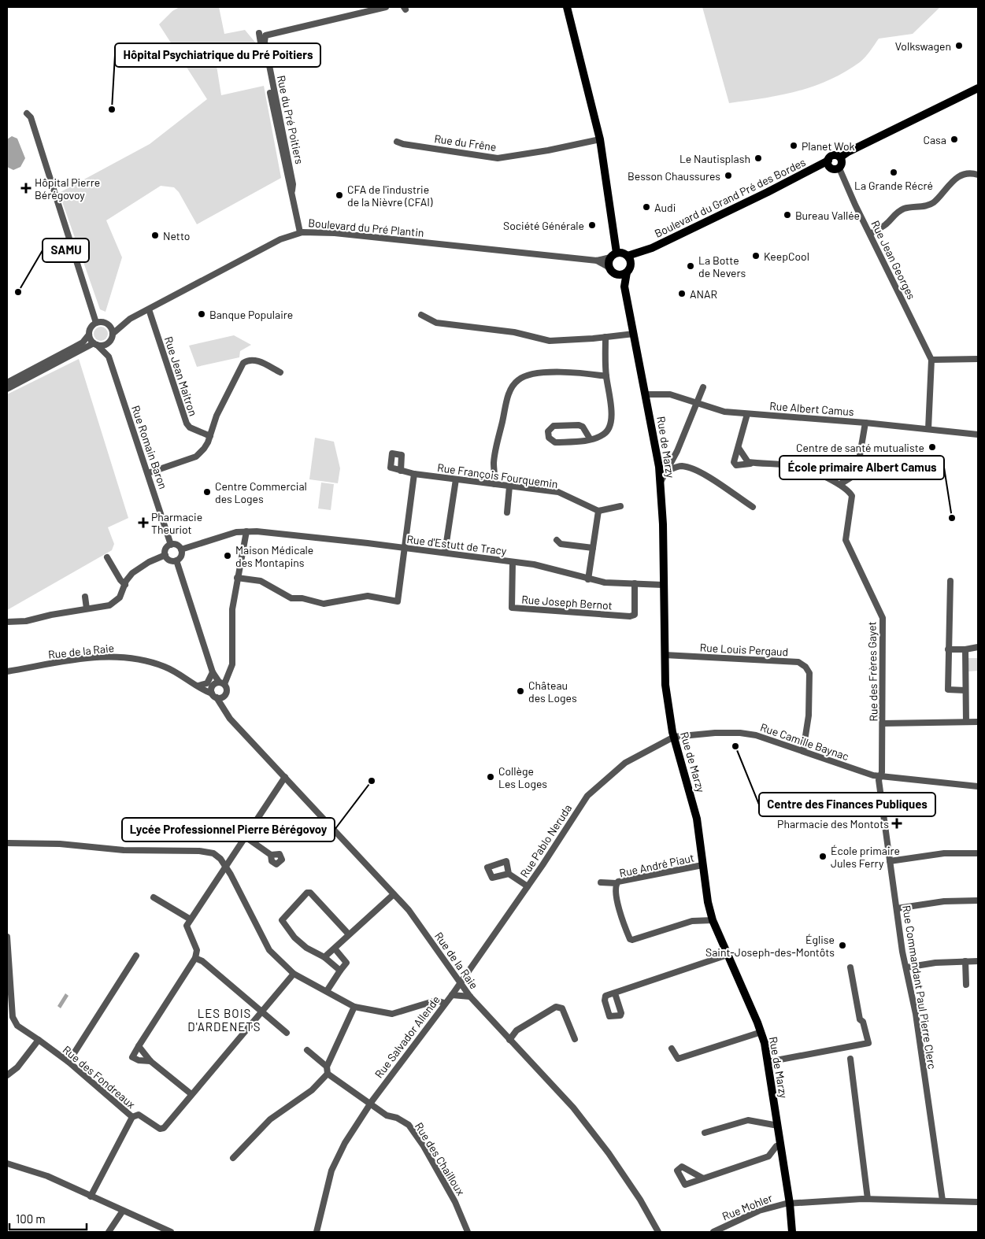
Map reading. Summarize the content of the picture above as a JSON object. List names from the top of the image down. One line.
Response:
{"streets":{"main road":["Boulevard du Grand Pré des Bordes","Rue de Marzy"],"street":["Rue du Pré Poitiers","Rue du Frêne","Boulevard du Pré Plantin","Rue Jean Georges","Rue Jean Maitron","Rue Albert Camus","Rue Romain Baron","Rue François Fourquemin","Rue d'Estutt de Tracy","Rue Joseph Bernot","Rue Louis Pergaud","Rue de la Raie","Rue des Frères Gayet","Rue Camille Baynac","Rue Pablo Neruda","Rue André Piaut","Rue Commandant Paul Pierre Clerc","Rue Salvador Allende","Rue des Fondreaux","Rue des Chailloux","Rue Mohler"]},"crossings":[["Rue du Pré Poitiers","Boulevard du Pré Plantin"],["Boulevard du Grand Pré des Bordes","Boulevard du Pré Plantin"],["Boulevard du Grand Pré des Bordes","Rue Jean Georges"],["Boulevard du Grand Pré des Bordes","Rue de Marzy"],["Boulevard du Pré Plantin","Rue Jean Maitron"],["Boulevard du Pré Plantin","Rue Romain Baron"],["Boulevard du Pré Plantin","Rue de Marzy"],["Rue Albert Camus","Rue de Marzy"],["Rue de Marzy","Rue d'Estutt de Tracy"],["Rue de Marzy","Rue Louis Pergaud"],["Rue de Marzy","Rue Camille Baynac"],["Rue de Marzy","Rue Pablo Neruda"],["Rue de Marzy","Rue André Piaut"],["Rue de Marzy","Rue Mohler"],["Rue d'Estutt de Tracy","Rue Joseph Bernot"],["Rue Louis Pergaud","Rue Camille Baynac"],["Rue de la Raie","Rue Pablo Neruda"],["Rue de la Raie","Rue Salvador Allende"],["Rue des Frères Gayet","Rue Camille Baynac"],["Rue des Frères Gayet","Rue Commandant Paul Pierre Clerc"],["Rue Camille Baynac","Rue Pablo Neruda"],["Rue Camille Baynac","Rue Commandant Paul Pierre Clerc"],["Rue Pablo Neruda","Rue Salvador Allende"],["Rue Commandant Paul Pierre Clerc","Rue Mohler"],["Rue Salvador Allende","Rue des Chailloux"]],"districts":["LES BOIS D'ARDENETS"],"places":{"other":["Volkswagen","Hôpital Psychiatrique du Pré Poitiers","Casa","Planet Wok","Le Nautisplash","La Grande Récré","Besson Chaussures","CFA de l'industrie de la Nièvre (CFAI)","Audi","Bureau Vallée","Société Générale","Netto","KeepCool","La Botte de Nevers","SAMU","ANAR","Banque Populaire","Centre de santé mutualiste","Centre Commercial des Loges","École primaire Albert Camus","Maison Médicale des Montapins","Château des Loges","Centre des Finances Publiques","Collège Les Loges","Lycée Professionnel Pierre Bérégovoy","École primaire Jules Ferry","Église Saint-Joseph-des-Montôts"],"health":["Hôpital Pierre Bérégovoy","Pharmacie Theuriot","Pharmacie des Montots"]},"scale_bar":"100 m"}
